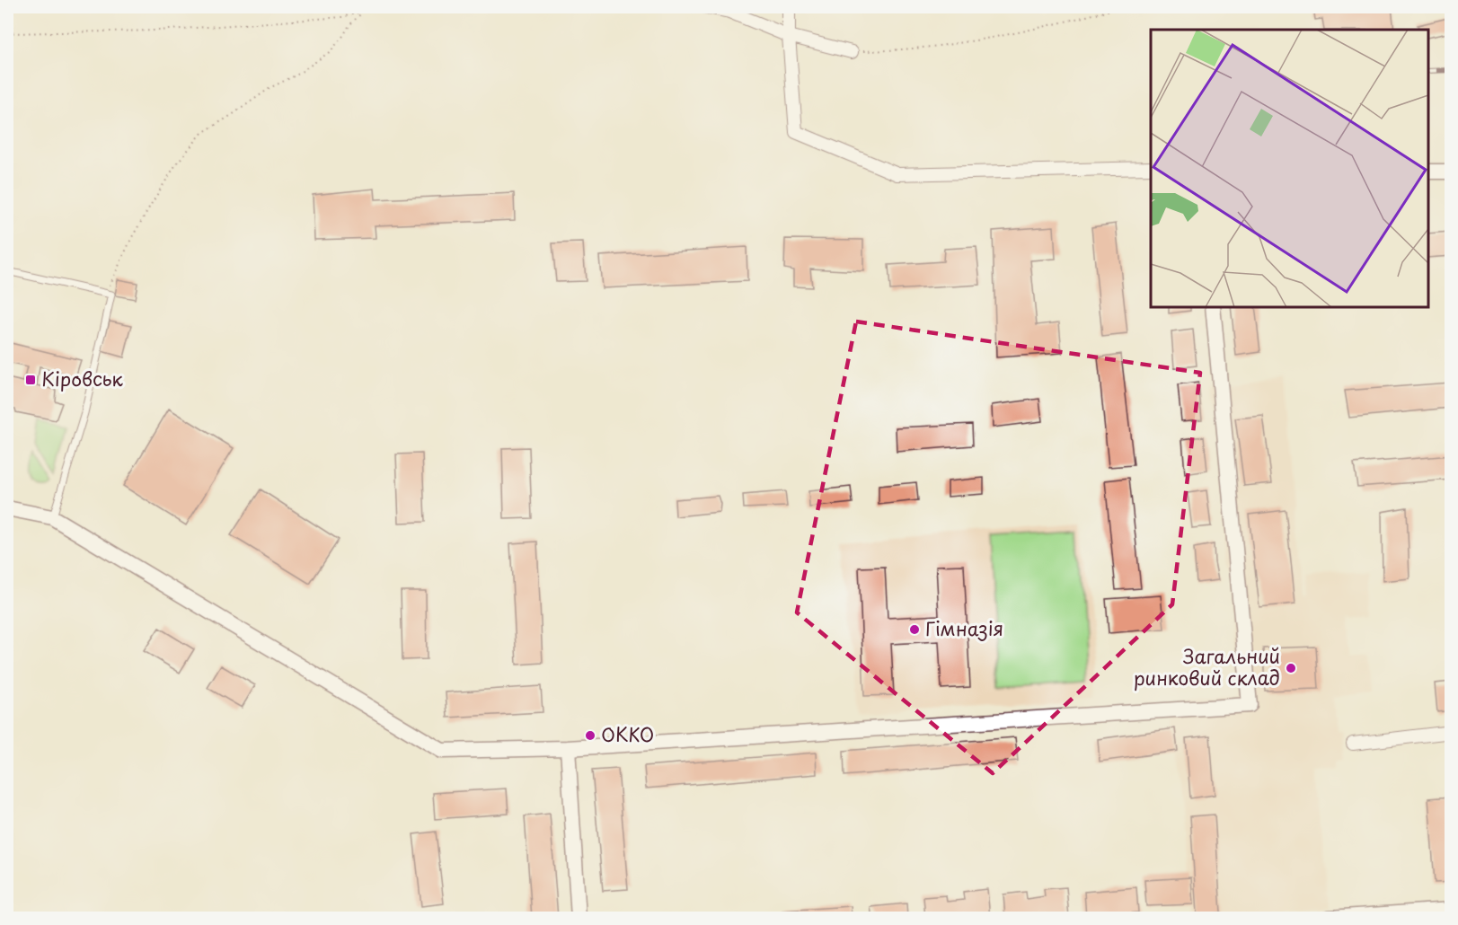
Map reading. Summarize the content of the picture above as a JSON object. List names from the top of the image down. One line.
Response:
{"places":{"transit":["Кіровськ"],"other":["Гімназія","Загальний ринковий склад","ОККО"]}}
